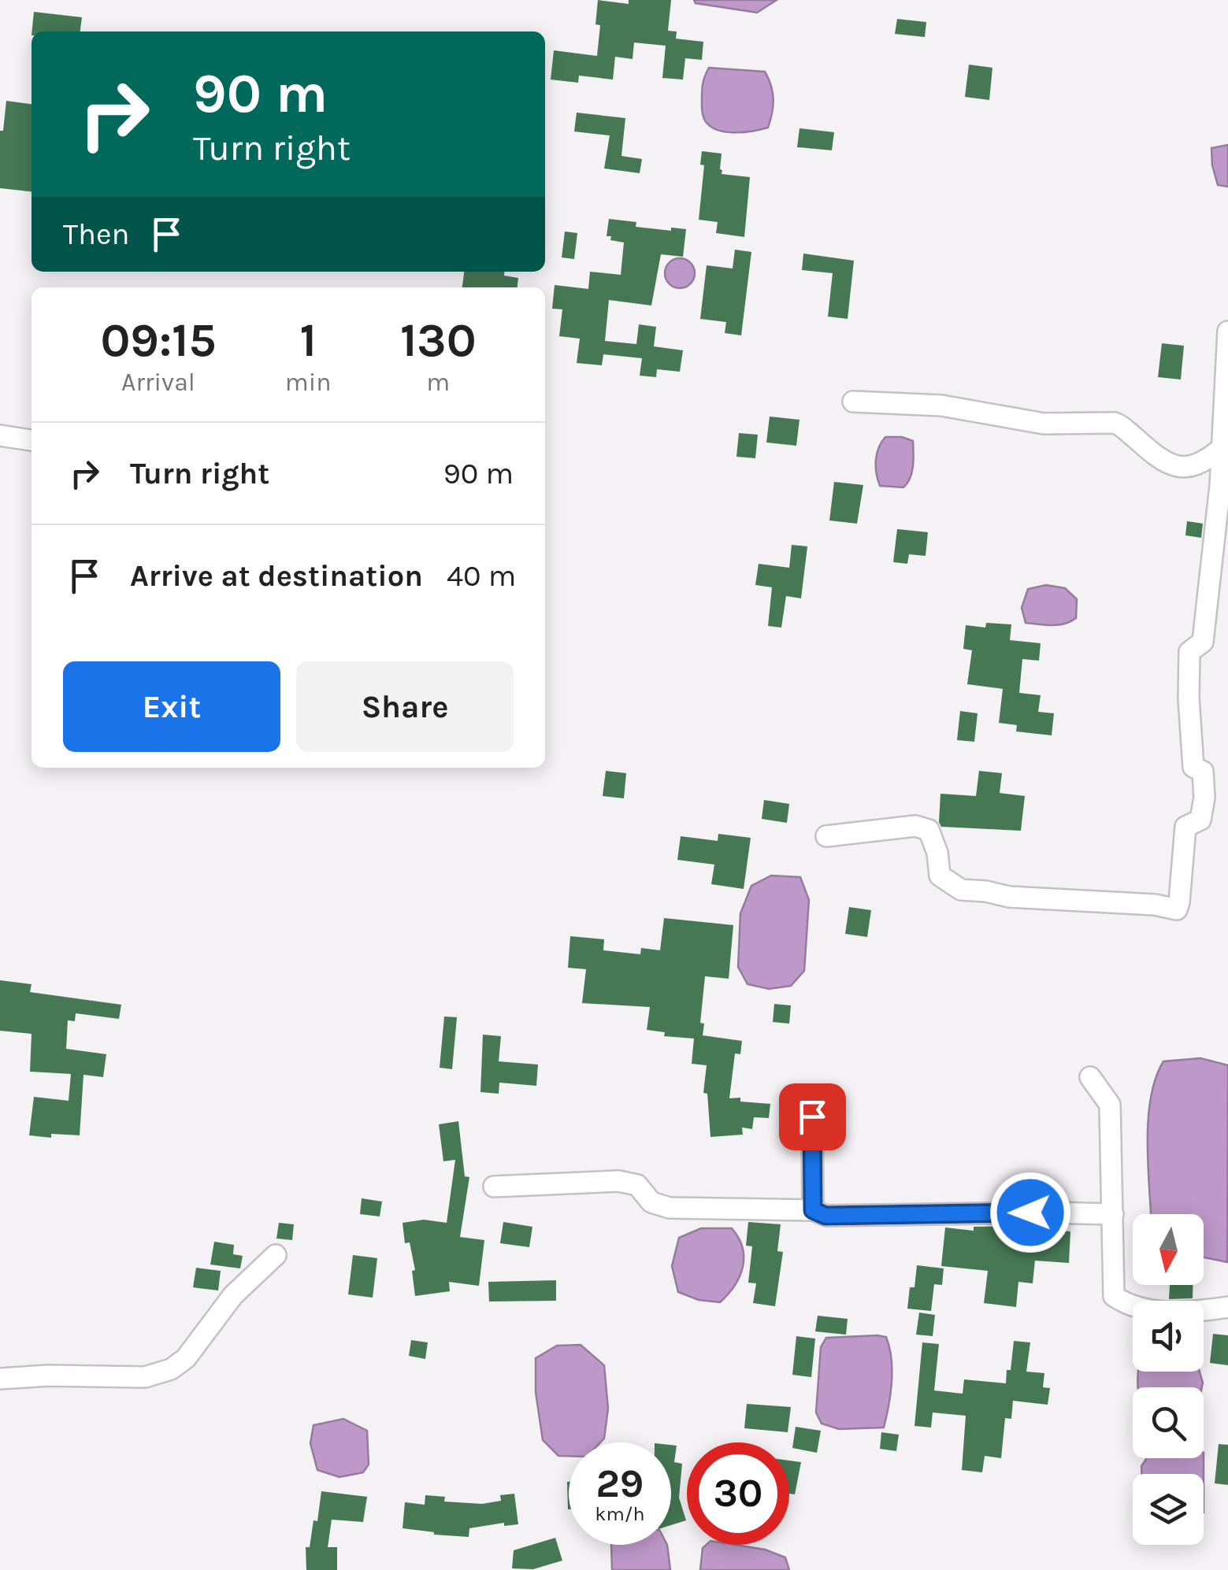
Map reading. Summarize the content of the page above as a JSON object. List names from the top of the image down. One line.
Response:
{"north":"bottom","page":{"turn":["90 m","Turn right"],"then":"Then","eta":["09:15","Arrival","1","min","130","m"],"list":[{"name":"Turn right","value":"90 m"},{"name":"Arrive at destination","value":"40 m"}],"buttons":["Exit","Share"],"speed":"29 km/h","limit":"30"}}
